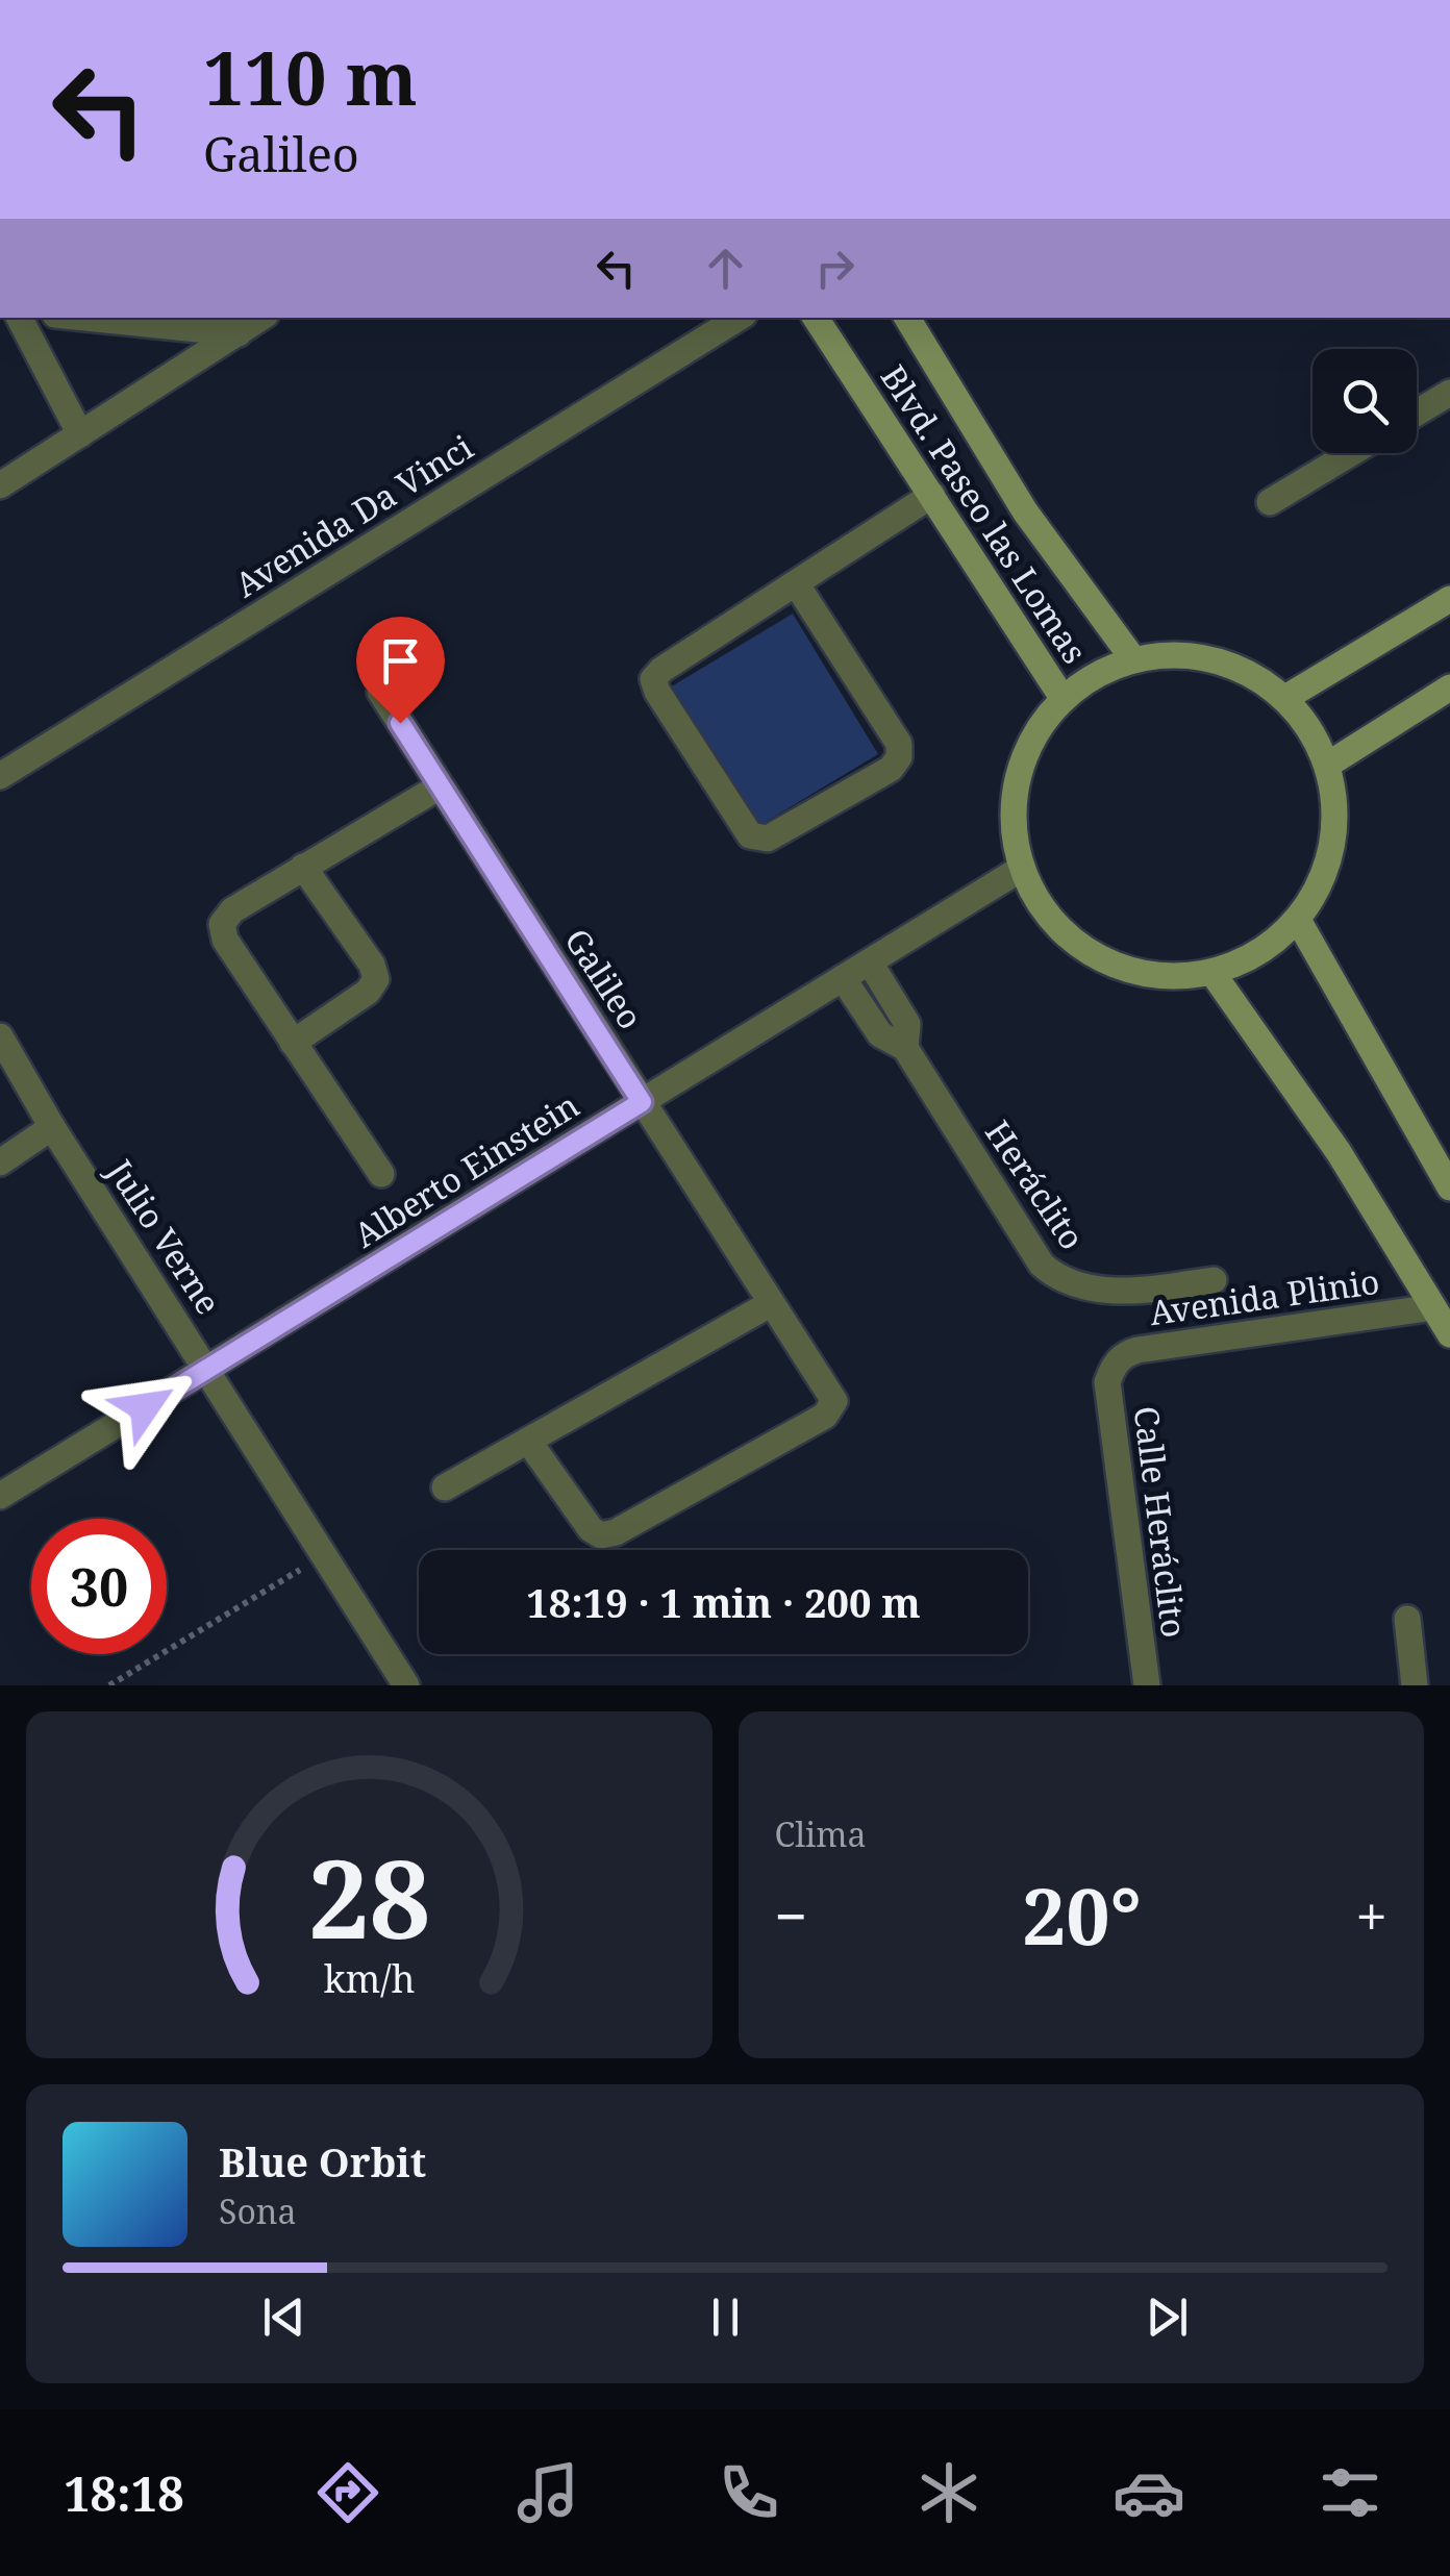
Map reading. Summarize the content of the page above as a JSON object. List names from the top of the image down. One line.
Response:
{"streets":{"street":["Blvd. Paseo las Lomas","Avenida Da Vinci","Galileo","Alberto Einstein","Heráclito","Julio Verne","Avenida Plinio","Calle Heráclito"]},"crossings":[["Blvd. Paseo las Lomas","Alberto Einstein"],["Galileo","Alberto Einstein"],["Alberto Einstein","Heráclito"],["Alberto Einstein","Julio Verne"],["Avenida Plinio","Calle Heráclito"]],"page":{"turn":["110 m","Galileo"],"limit":"30","trip":"18:19 · 1 min · 200 m","tile":"Clima","heat":["−","20°","+"],"song":["Blue Orbit","Sona"],"tabs":"18:18","gauge":["28","km/h"]}}
